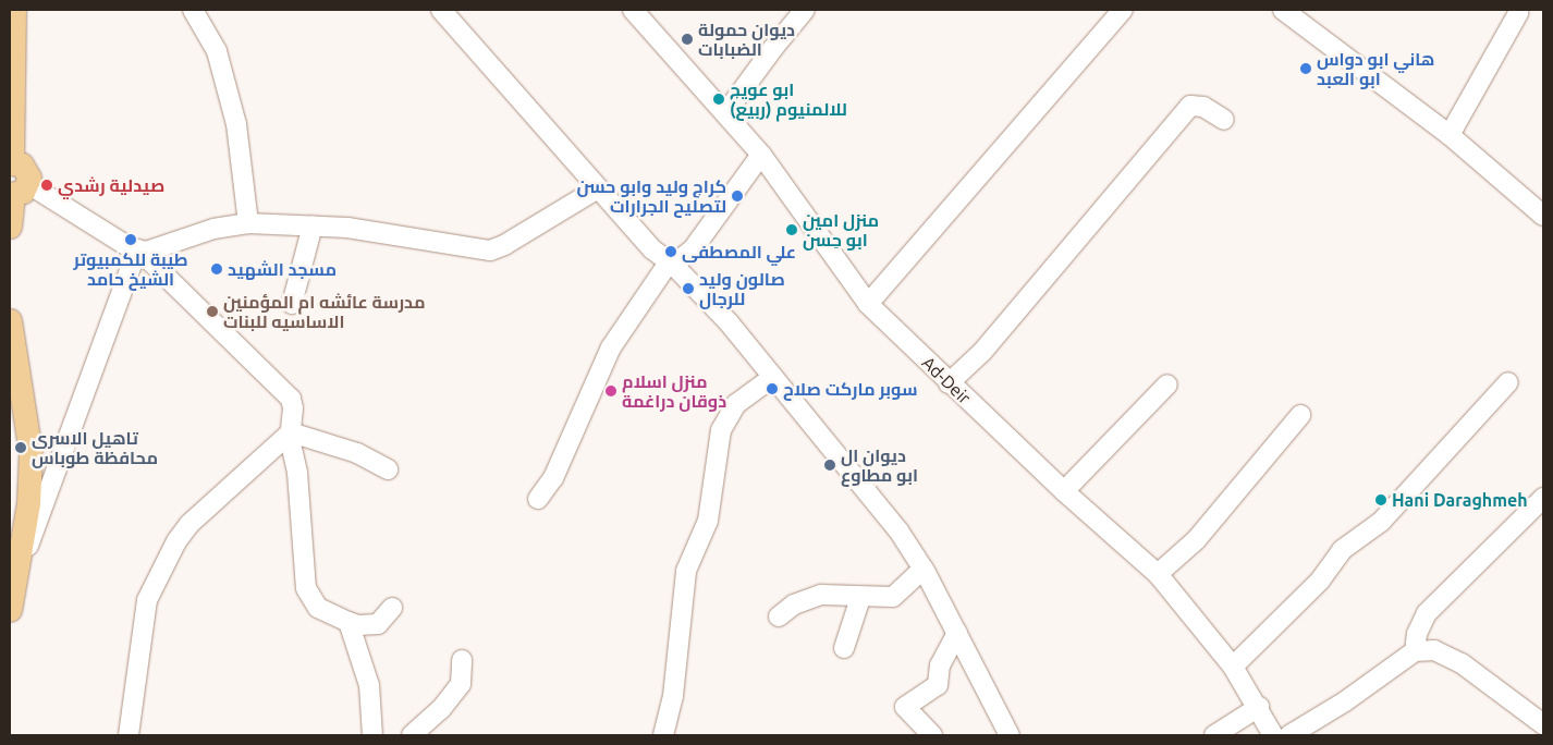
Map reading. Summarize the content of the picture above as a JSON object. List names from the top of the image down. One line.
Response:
{"streets":{"street":["Ad-Deir"]},"places":["ديوان حمولة الضبابات","هاني ابو دواس ابو العبد","ابو عويج للالمنيوم (ربيع)","صيدلية رشدي","كراج وليد وابو حسن لتصليح الجرارات","منزل امين ابو حِسن","طيبة للكمبيوتر الشيخ حامد","علي المصطفى","مسجد الشهيد","صالون وليد للرجال","مدرسة عائشه ام المؤمنين الاساسيه للبنات","سوبر ماركت صلاح","منزل اسلام ذوقان دراغمة","تاهيل الاسرى محافظة طوباس","ديوان ال ابو مطاوع","Hani Daraghmeh"]}
